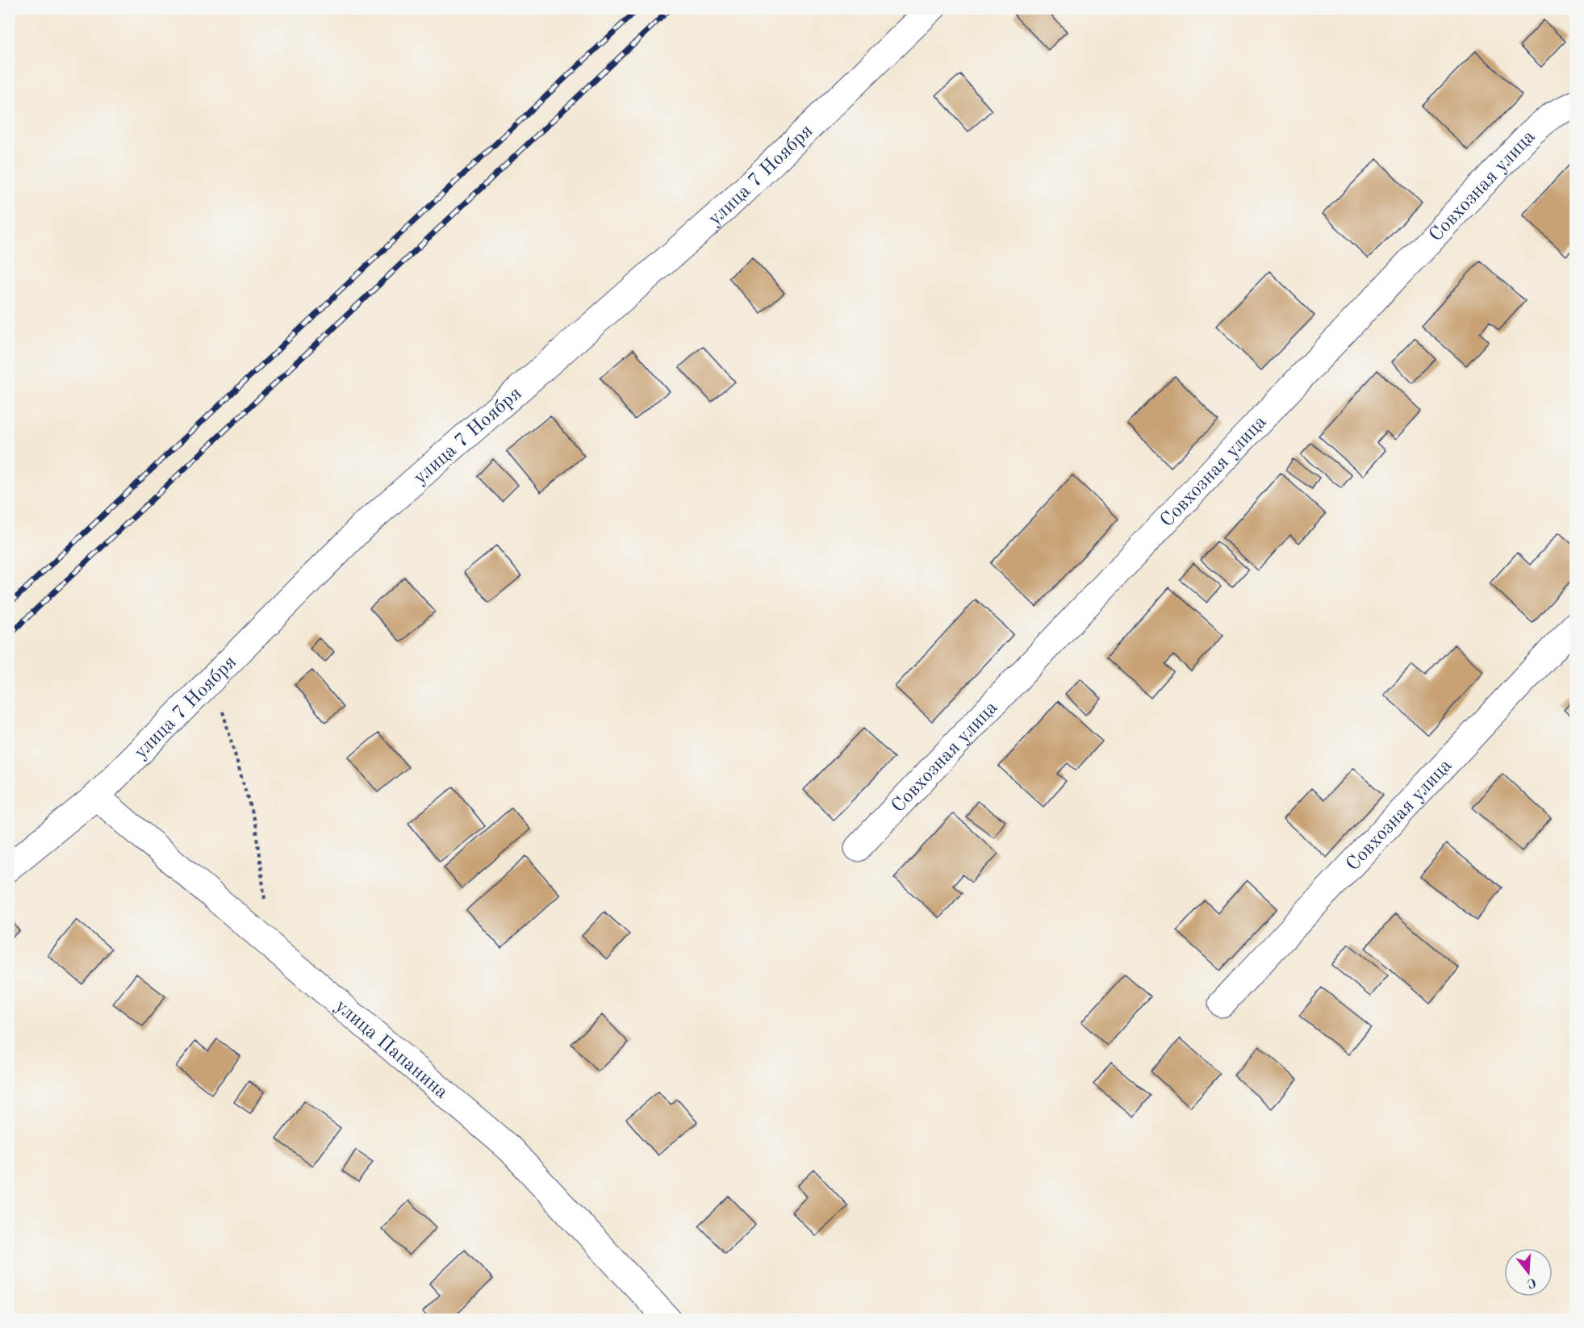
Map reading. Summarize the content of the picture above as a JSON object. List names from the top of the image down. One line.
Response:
{"streets":{"street":["улица 7 Ноября","Совхозная улица","улица Папанина"]},"crossings":[["улица 7 Ноября","улица Папанина"]],"north":"bottom"}
